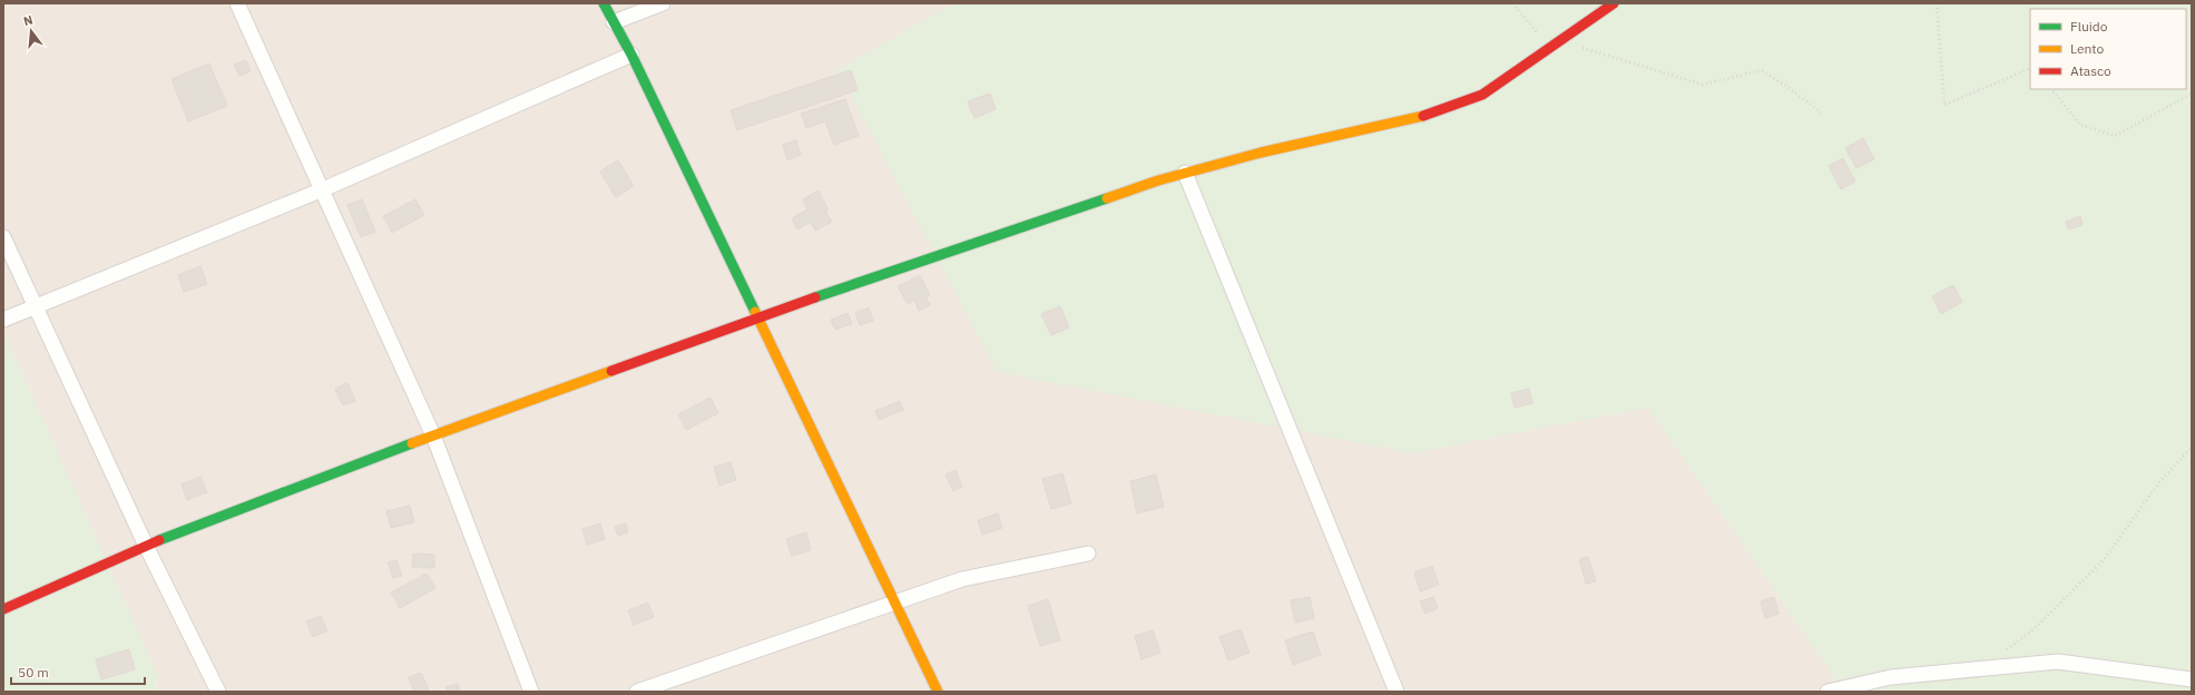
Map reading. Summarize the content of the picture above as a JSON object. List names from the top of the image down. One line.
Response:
{"legend":["Fluido","Lento","Atasco"],"scale_bar":"50 m","north":"top"}
